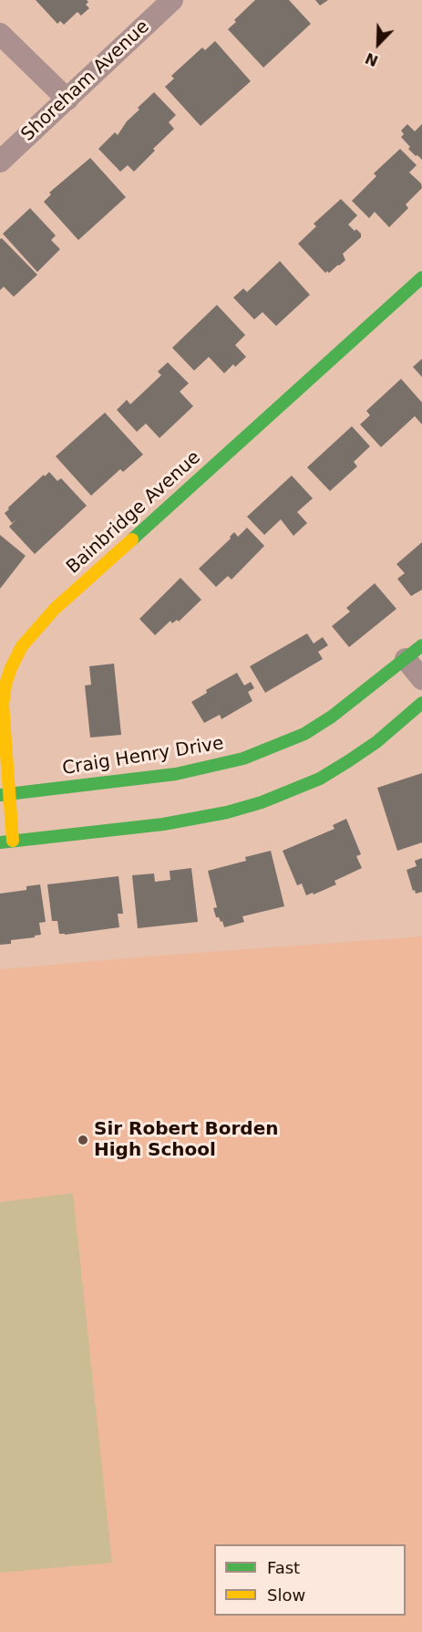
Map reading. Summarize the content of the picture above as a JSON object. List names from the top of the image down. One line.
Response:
{"streets":{"street":["Shoreham Avenue","Bainbridge Avenue","Craig Henry Drive"]},"crossings":[["Bainbridge Avenue","Craig Henry Drive"]],"places":["Sir Robert Borden High School"],"legend":["Fast","Slow"],"north":"bottom left"}
